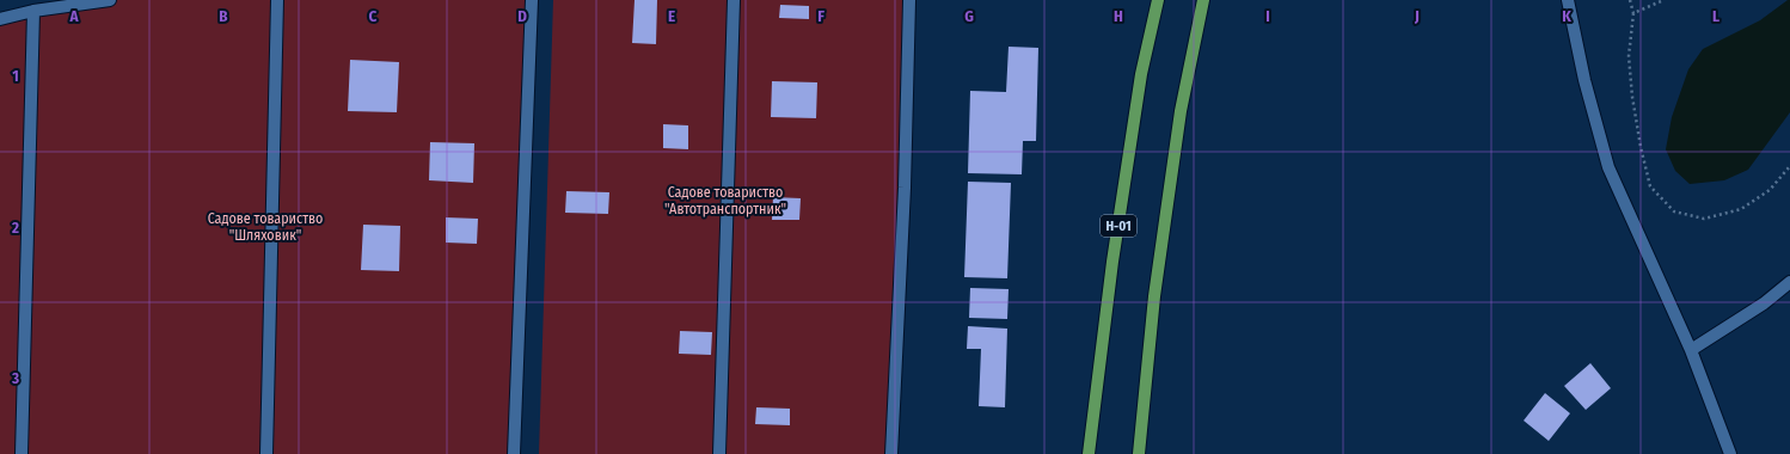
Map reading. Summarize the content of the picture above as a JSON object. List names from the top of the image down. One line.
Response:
{"streets":{"main road":["Н-01"]},"parks":["Садове товариство \"Автотранспортник\"","Садове товариство \"Шляховик\""],"grid":{"columns":["A","B","C","D","E","F","G","H","I","J","K","L"],"rows":["1","2","3"]}}
